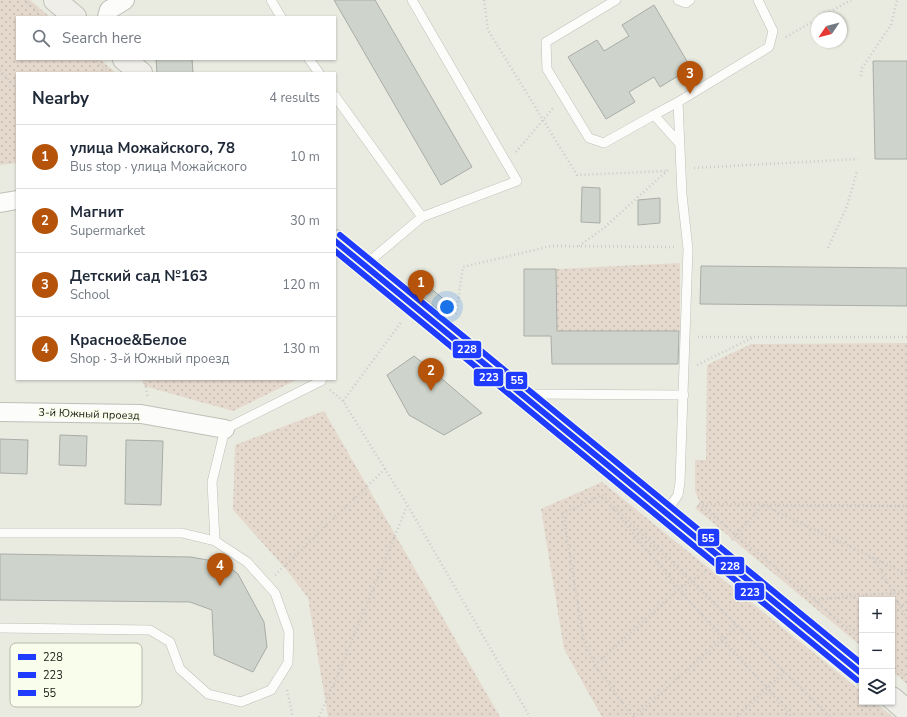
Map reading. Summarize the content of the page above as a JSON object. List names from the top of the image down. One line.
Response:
{"streets":{"street":["3-й Южный проезд"]},"lines":["transit line 55","transit line 228","transit line 223"],"legend":["228","223","55"],"north":"bottom left","page":{"search":"Search here","pins":["3","1","2","4"],"heading":["Nearby","4 results"],"list":[{"mark":"1","name":"улица Можайского, 78","note":"Bus stop · улица Можайского","value":"10 m"},{"mark":"2","name":"Магнит","note":"Supermarket","value":"30 m"},{"mark":"3","name":"Детский сад №163","note":"School","value":"120 m"},{"mark":"4","name":"Красное&Белое","note":"Shop · 3-й Южный проезд","value":"130 m"}],"map_buttons":["+","−"]}}
